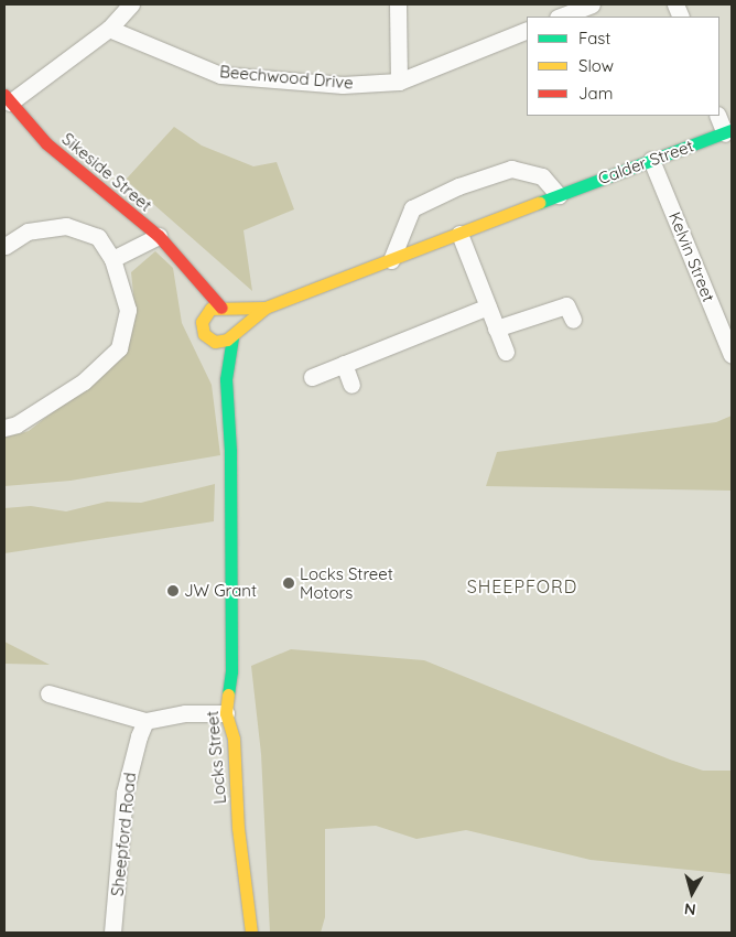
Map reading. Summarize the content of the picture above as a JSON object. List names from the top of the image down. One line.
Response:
{"streets":{"main road":["Calder Street","Sikeside Street","Locks Street"],"street":["Beechwood Drive","Kelvin Street","Sheepford Road"]},"crossings":[["Calder Street","Sikeside Street"],["Calder Street","Kelvin Street"],["Calder Street","Locks Street"],["Sikeside Street","Locks Street"]],"districts":["SHEEPFORD"],"places":["Locks Street Motors","JW Grant"],"legend":["Fast","Slow","Jam"],"north":"bottom"}
